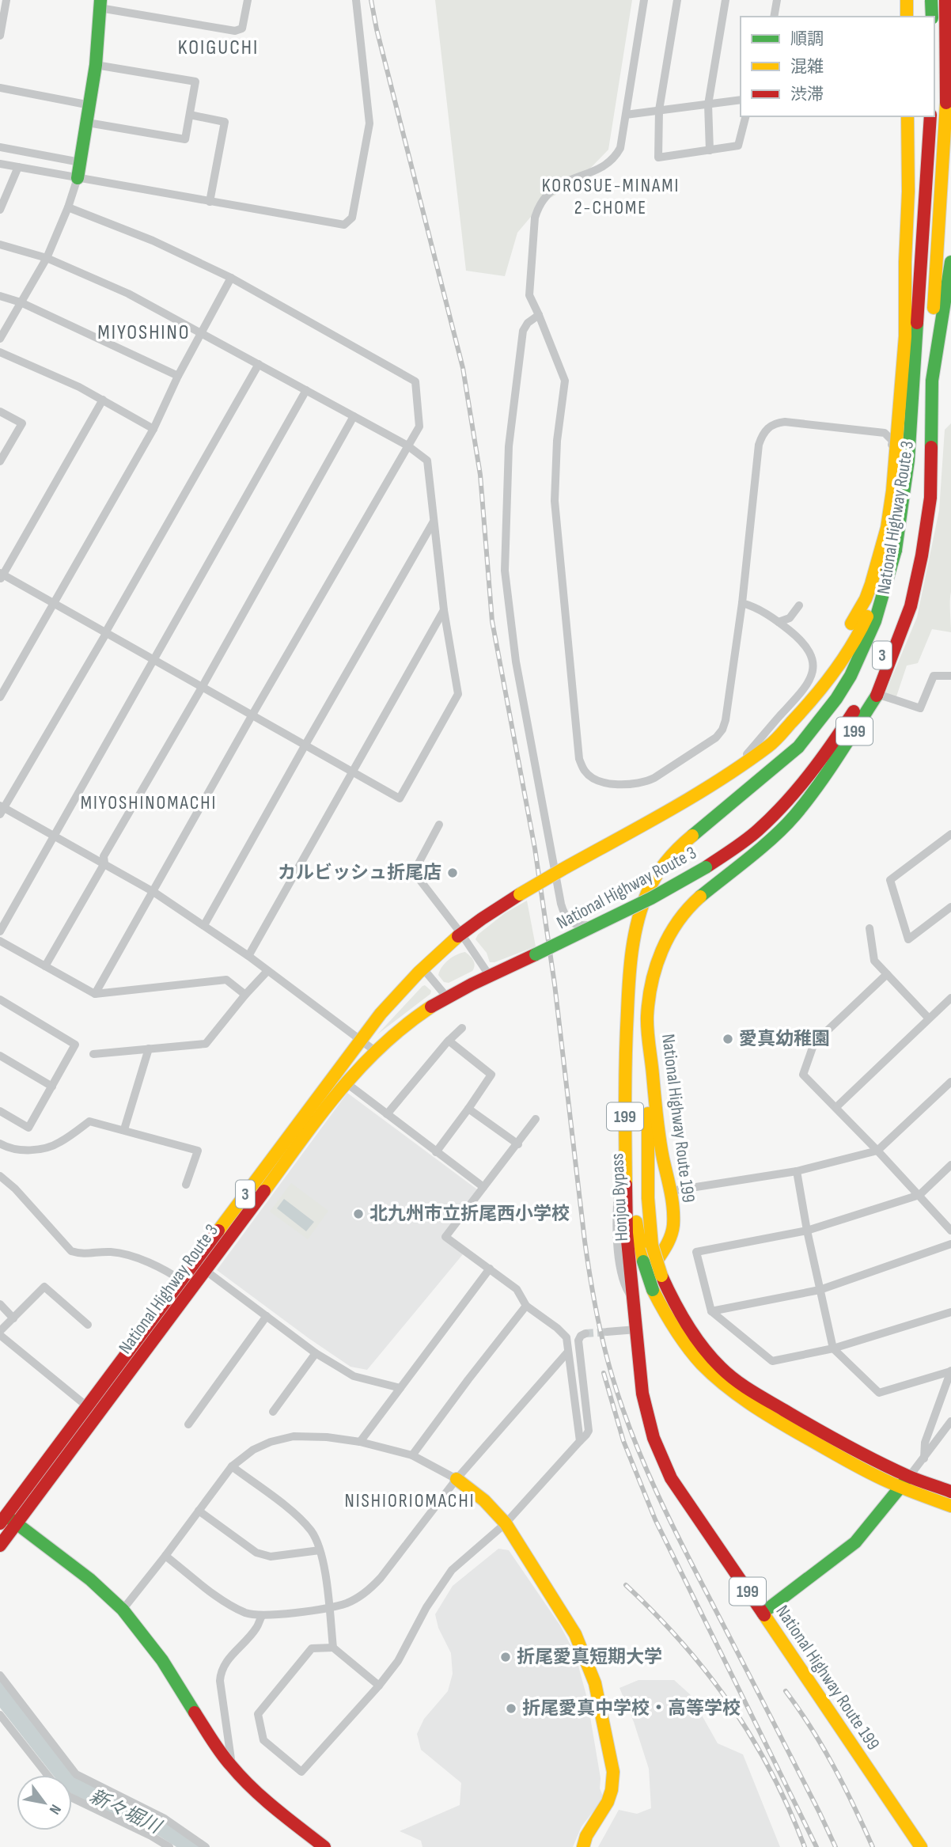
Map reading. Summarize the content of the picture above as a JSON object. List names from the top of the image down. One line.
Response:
{"streets":{"main road":["National Highway Route 3","3","199","National Highway Route 199","Honjou Bypass"]},"crossings":[["National Highway Route 3","National Highway Route 199"],["National Highway Route 199","Honjou Bypass"]],"districts":["KOIGUCHI","KOROSUE-MINAMI 2-CHOME","MIYOSHINO","MIYOSHINOMACHI","NISHIORIOMACHI"],"water":["新々堀川"],"places":["カルビッシュ折尾店","愛真幼稚園","北九州市立折尾西小学校","折尾愛真短期大学","折尾愛真中学校・高等学校"],"legend":["順調","混雑","渋滞"],"north":"bottom right"}
